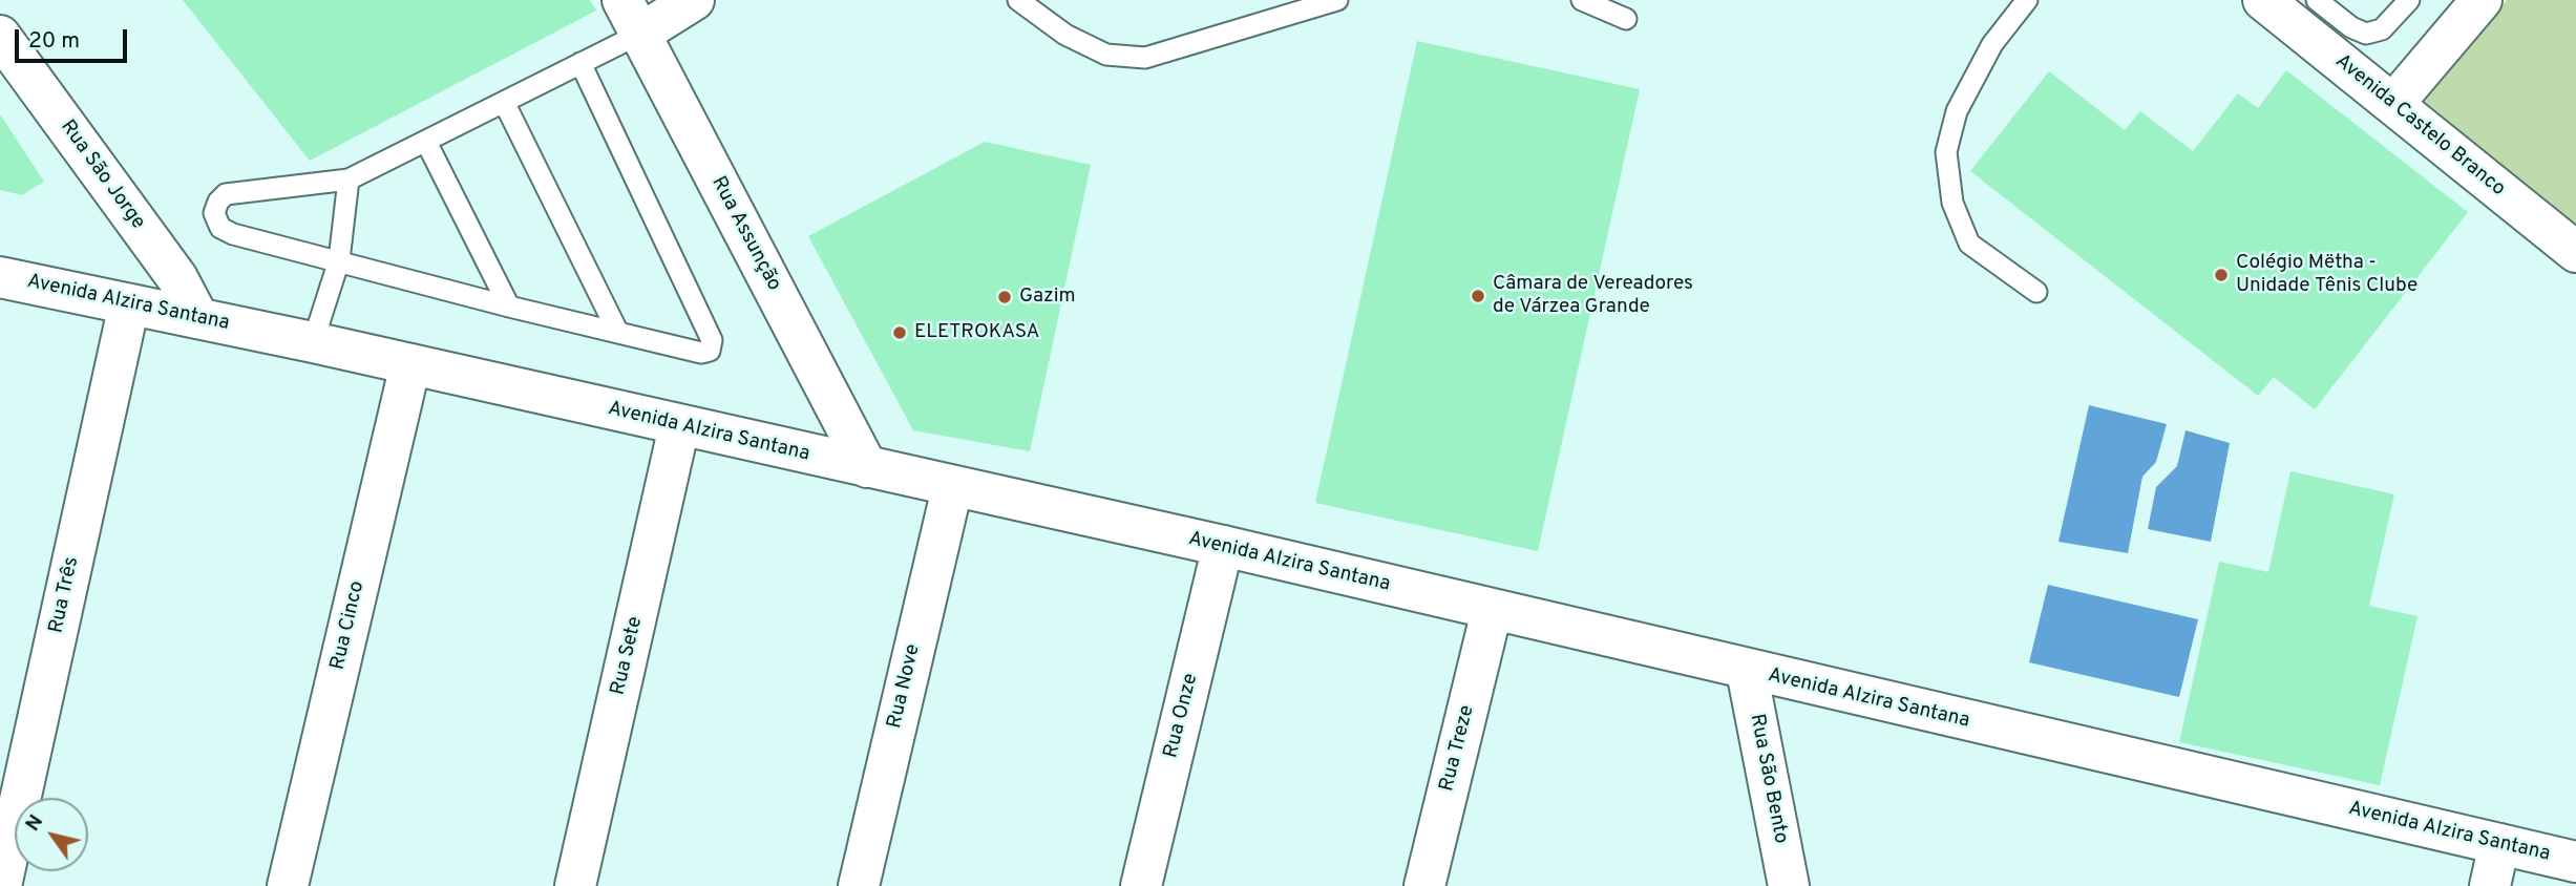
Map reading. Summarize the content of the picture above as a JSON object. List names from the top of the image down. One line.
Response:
{"streets":{"street":["Avenida Castelo Branco","Rua São Jorge","Rua Assunção","Avenida Alzira Santana","Rua Três","Rua Cinco","Rua Sete","Rua Nove","Rua Onze","Rua Treze","Rua São Bento"]},"crossings":[["Rua São Jorge","Avenida Alzira Santana"],["Rua Assunção","Avenida Alzira Santana"],["Avenida Alzira Santana","Rua Três"],["Avenida Alzira Santana","Rua Cinco"],["Avenida Alzira Santana","Rua Sete"],["Avenida Alzira Santana","Rua Nove"],["Avenida Alzira Santana","Rua Onze"],["Avenida Alzira Santana","Rua Treze"],["Avenida Alzira Santana","Rua São Bento"]],"places":["Colégio Mëtha - Unidade Tênis Clube","Câmara de Vereadores de Várzea Grande","Gazim","ELETROKASA"],"scale_bar":"20 m","north":"top left"}
